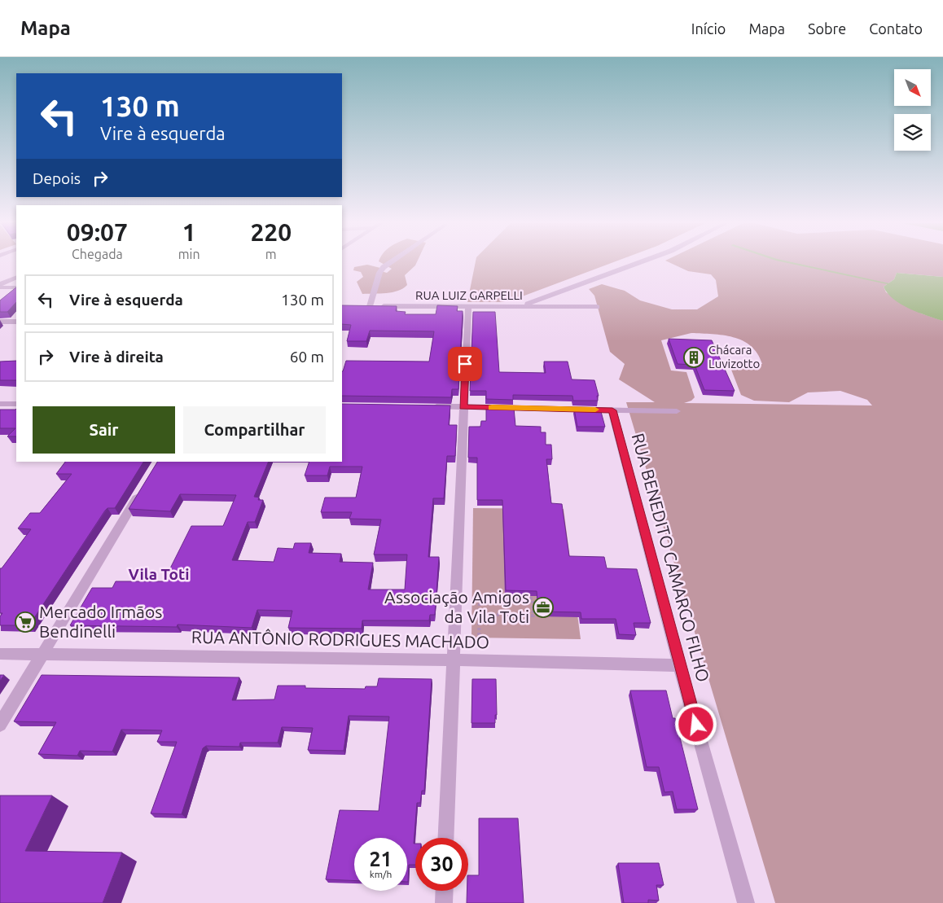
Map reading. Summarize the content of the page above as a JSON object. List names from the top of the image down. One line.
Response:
{"streets":{"street":["RUA LUIZ GARPELLI","RUA BENEDITO CAMARGO FILHO","RUA ANTÔNIO RODRIGUES MACHADO"]},"crossings":[["RUA BENEDITO CAMARGO FILHO","RUA ANTÔNIO RODRIGUES MACHADO"]],"districts":["Vila Toti"],"places":{"building":["Chácara Luvizotto"],"office":["Associação Amigos da Vila Toti"],"supermarket":["Mercado Irmãos Bendinelli"]},"north":"bottom right","page":{"header":"Mapa","nav":["Início","Mapa","Sobre","Contato"],"turn":["130 m","Vire à esquerda"],"then":"Depois","eta":["09:07","Chegada","1","min","220","m"],"list":[{"name":"Vire à esquerda","value":"130 m"},{"name":"Vire à direita","value":"60 m"}],"buttons":["Sair","Compartilhar"],"speed":"21 km/h","limit":"30"}}
